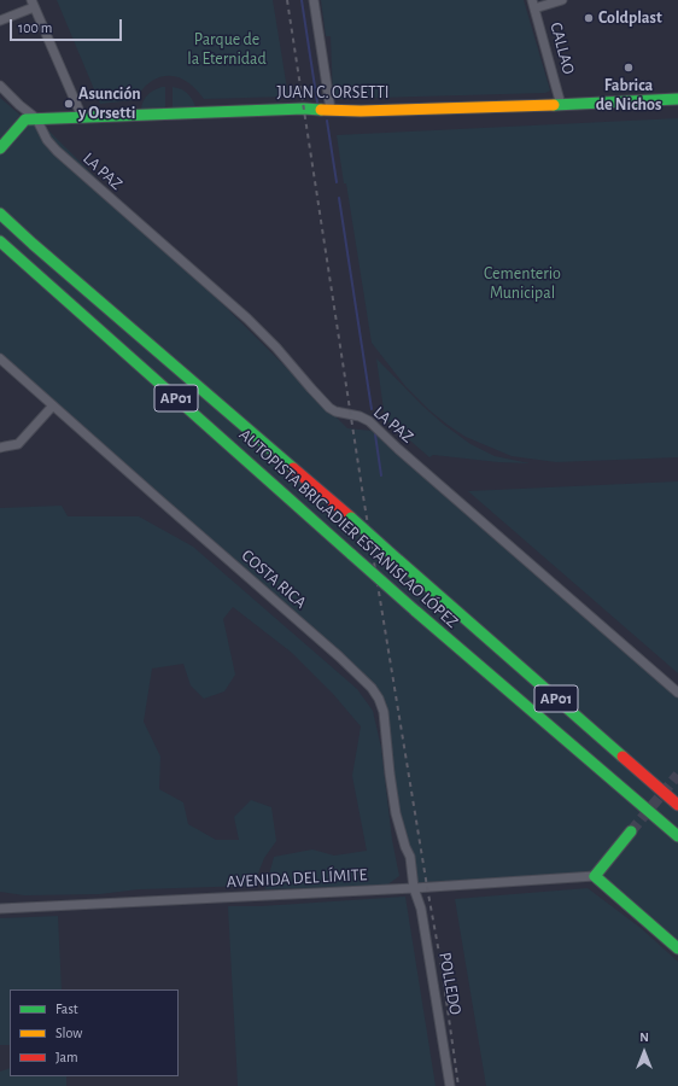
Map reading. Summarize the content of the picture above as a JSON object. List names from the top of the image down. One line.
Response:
{"streets":{"main road":["JUAN C. ORSETTI","AP01","AUTOPISTA BRIGADIER ESTANISLAO LÓPEZ"],"street":["CALLAO","LA PAZ","COSTA RICA","AVENIDA DEL LÍMITE","POLLEDO"]},"crossings":[["CALLAO","JUAN C. ORSETTI"],["JUAN C. ORSETTI","LA PAZ"],["COSTA RICA","AVENIDA DEL LÍMITE"],["COSTA RICA","POLLEDO"],["AVENIDA DEL LÍMITE","POLLEDO"]],"parks":["Parque de la Eternidad","Cementerio Municipal"],"places":["Coldplast","Fabrica de Nichos","Asunción y Orsetti"],"legend":["Fast","Slow","Jam"],"scale_bar":"100 m","north":"top"}
